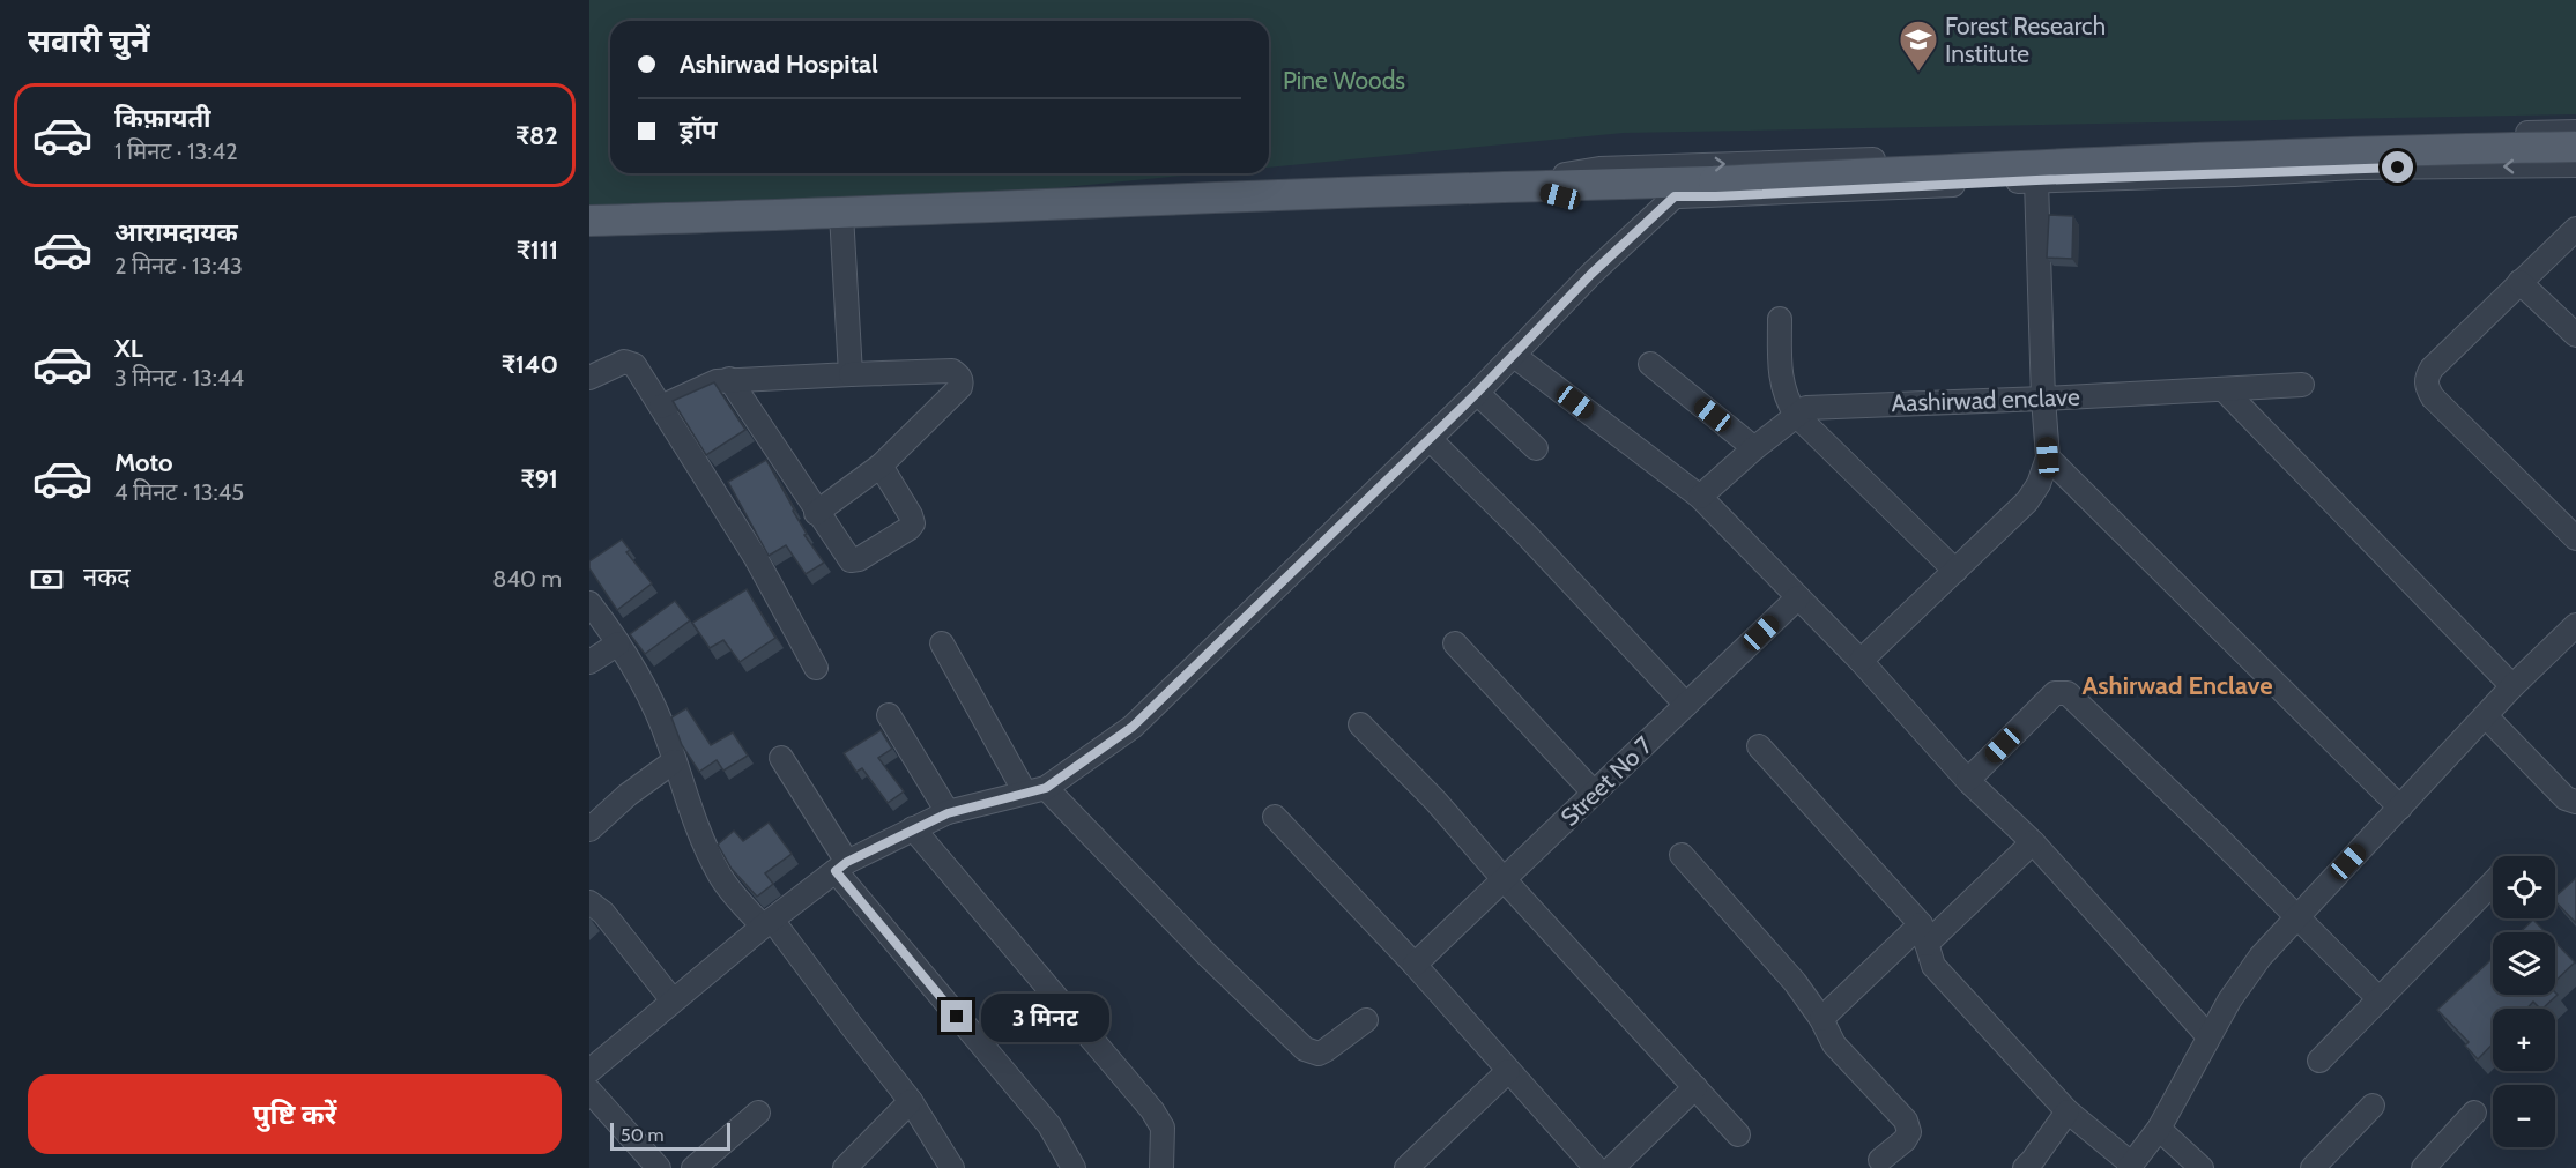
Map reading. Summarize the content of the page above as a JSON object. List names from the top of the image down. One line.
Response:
{"streets":{"street":["Aashirwad enclave","Street No 7"]},"districts":["Ashirwad Enclave"],"parks":["Pine Woods"],"places":{"school or university":["Forest Research Institute"]},"scale_bar":"50 m","page":{"heading":"सवारी चुनें","banner":["Ashirwad Hospital","ड्रॉप"],"list":[{"name":"किफ़ायती","note":"1 मिनट · 13:42","value":"₹82"},{"name":"आरामदायक","note":"2 मिनट · 13:43","value":"₹111"},{"name":"XL","note":"3 मिनट · 13:44","value":"₹140"},{"name":"Moto","note":"4 मिनट · 13:45","value":"₹91"}],"pay":["नकद","840 m"],"map_buttons":["+","−"],"bubble":"3 मिनट","buttons":"पुष्टि करें","scale":"50 m"}}
